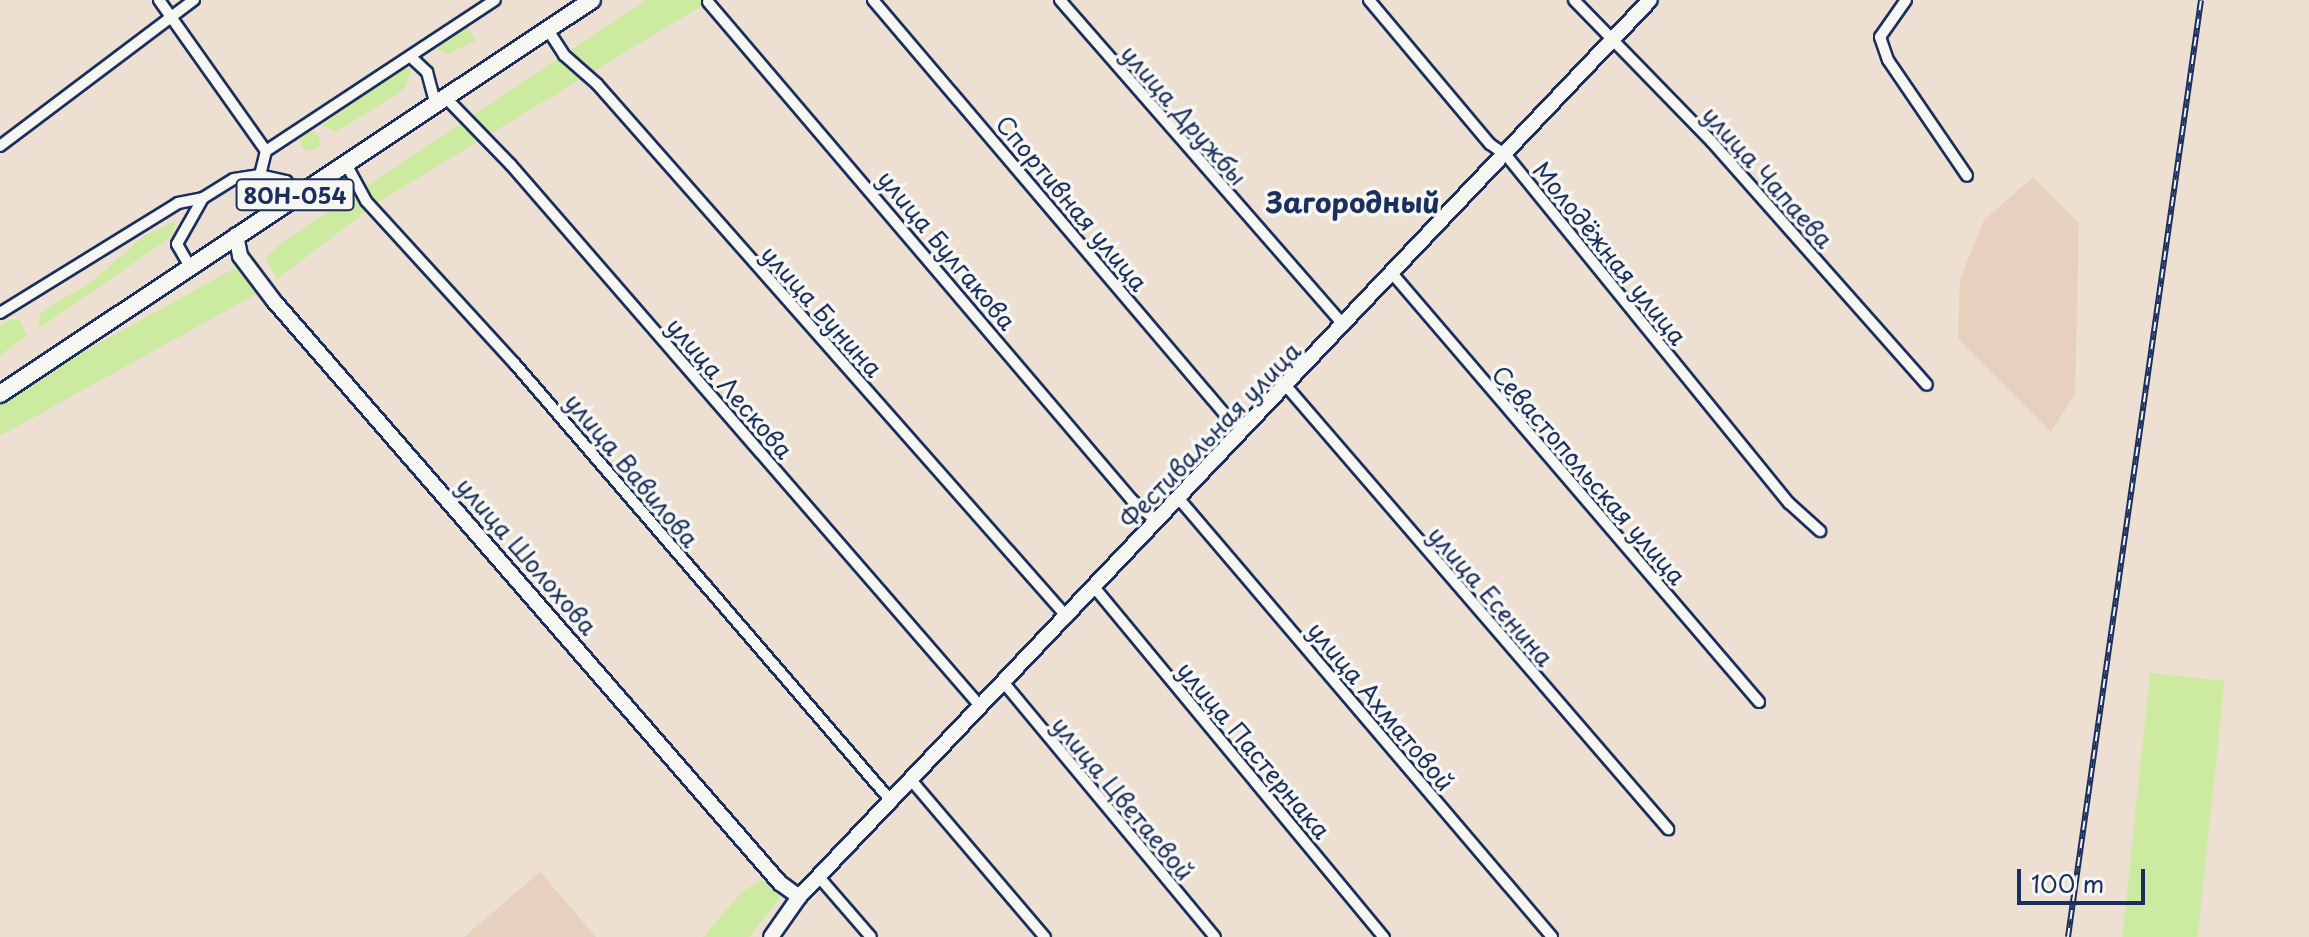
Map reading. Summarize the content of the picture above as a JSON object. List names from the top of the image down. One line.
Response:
{"streets":{"main road":["80Н-054"],"street":["улица Дружбы","улица Чапаева","Спортивная улица","улица Булгакова","Молодёжная улица","улица Бунина","улица Лескова","Фестивальная улица","улица Вавилова","Севастопольская улица","улица Шолохова","улица Есенина","улица Ахматовой","улица Пастернака","улица Цветаевой"]},"crossings":[["улица Дружбы","Фестивальная улица"],["улица Чапаева","Фестивальная улица"],["80Н-054","улица Бунина"],["80Н-054","улица Лескова"],["80Н-054","улица Вавилова"],["80Н-054","улица Шолохова"],["Спортивная улица","Фестивальная улица"],["улица Булгакова","Фестивальная улица"],["Молодёжная улица","Фестивальная улица"],["улица Бунина","Фестивальная улица"],["улица Лескова","Фестивальная улица"],["Фестивальная улица","улица Вавилова"],["Фестивальная улица","Севастопольская улица"],["Фестивальная улица","улица Шолохова"],["Фестивальная улица","улица Есенина"],["Фестивальная улица","улица Ахматовой"],["Фестивальная улица","улица Пастернака"],["Фестивальная улица","улица Цветаевой"]],"districts":["Загородный"],"scale_bar":"100 m"}
